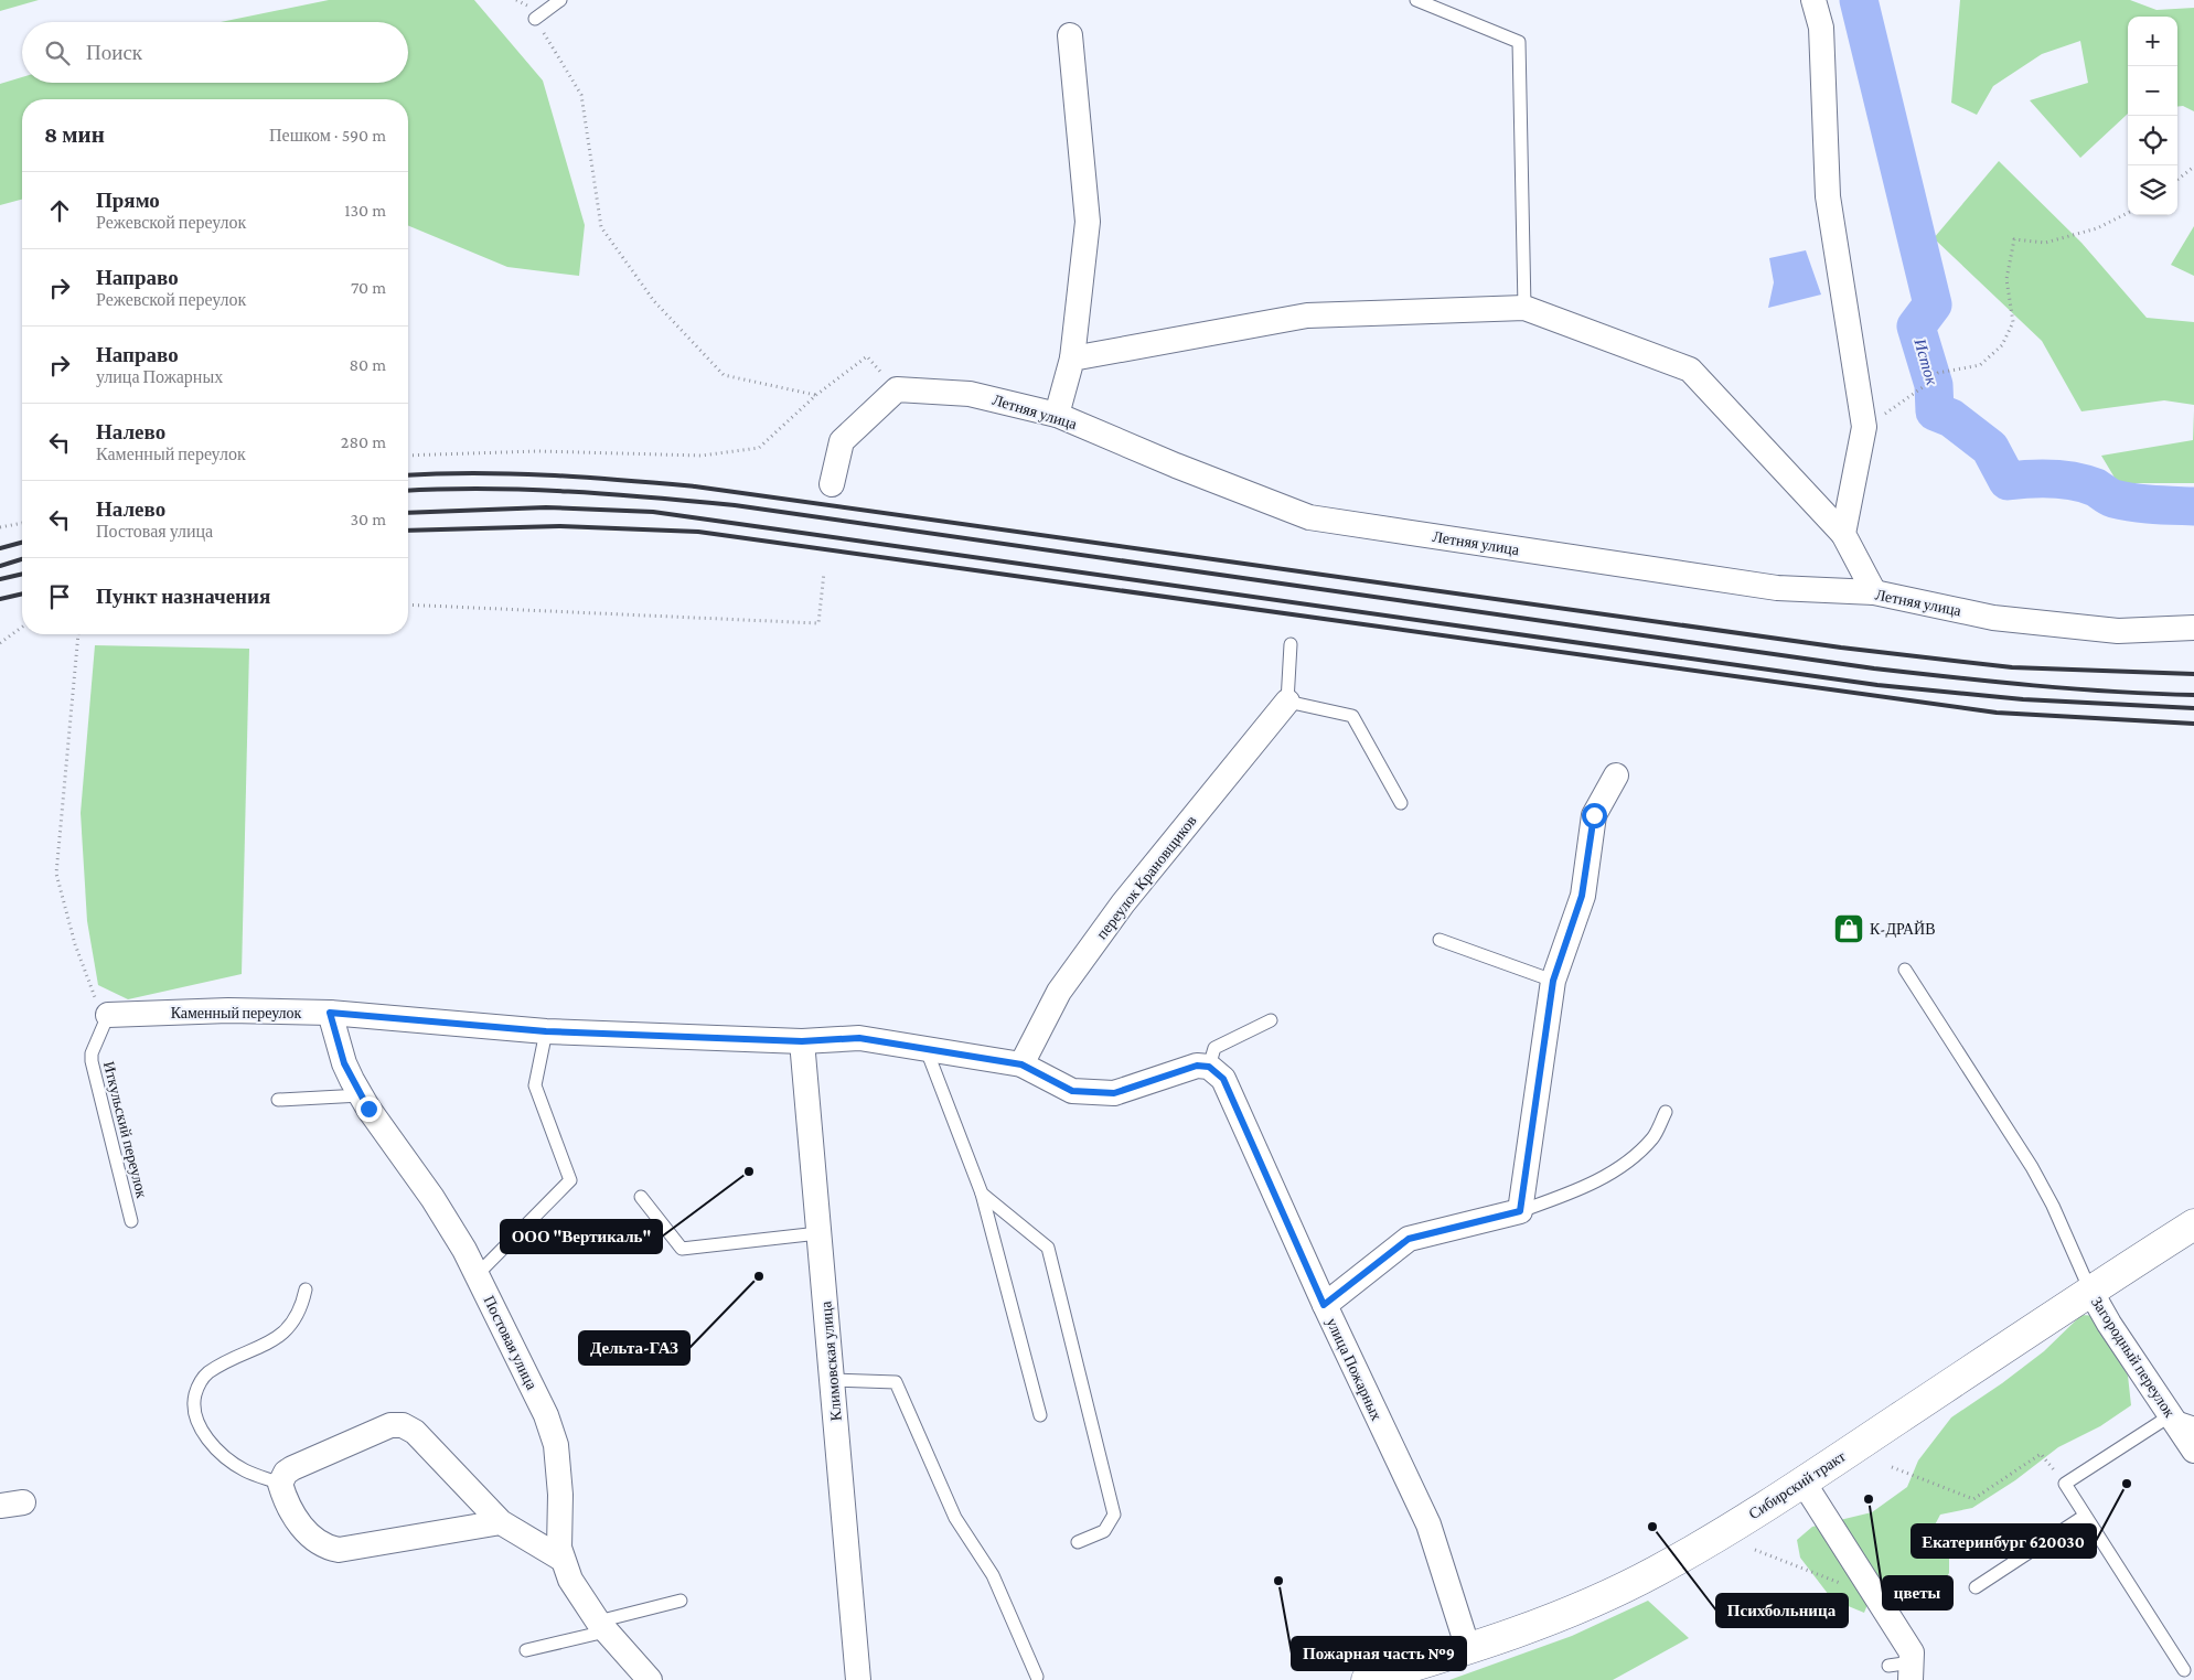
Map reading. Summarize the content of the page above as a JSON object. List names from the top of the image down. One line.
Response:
{"streets":{"main road":["Сибирский тракт"],"street":["Летняя улица","переулок Крановщиков","Каменный переулок","Постовая улица","Загородный переулок","Климовская улица","улица Пожарных"],"lane":["Иткульский переулок"]},"crossings":[["переулок Крановщиков","Каменный переулок"],["Каменный переулок","Иткульский переулок"],["Каменный переулок","Постовая улица"],["Каменный переулок","Климовская улица"],["Каменный переулок","улица Пожарных"],["Загородный переулок","Сибирский тракт"],["улица Пожарных","Сибирский тракт"]],"water":["Исток"],"places":{"shop":["К-ДРАЙВ"],"other":["ООО \"Вертикаль\"","Дельта-ГАЗ","Екатеринбург 620030","цветы","Психбольница","Пожарная часть №9"]},"page":{"map_buttons":["+","−"],"search":"Поиск","heading":["8 мин","Пешком · 590 m"],"list":[["Прямо","Режевской переулок","130 m"],["Направо","Режевской переулок","70 m"],["Направо","улица Пожарных","80 m"],["Налево","Каменный переулок","280 m"],["Налево","Постовая улица","30 m"],"Пункт назначения"]}}
